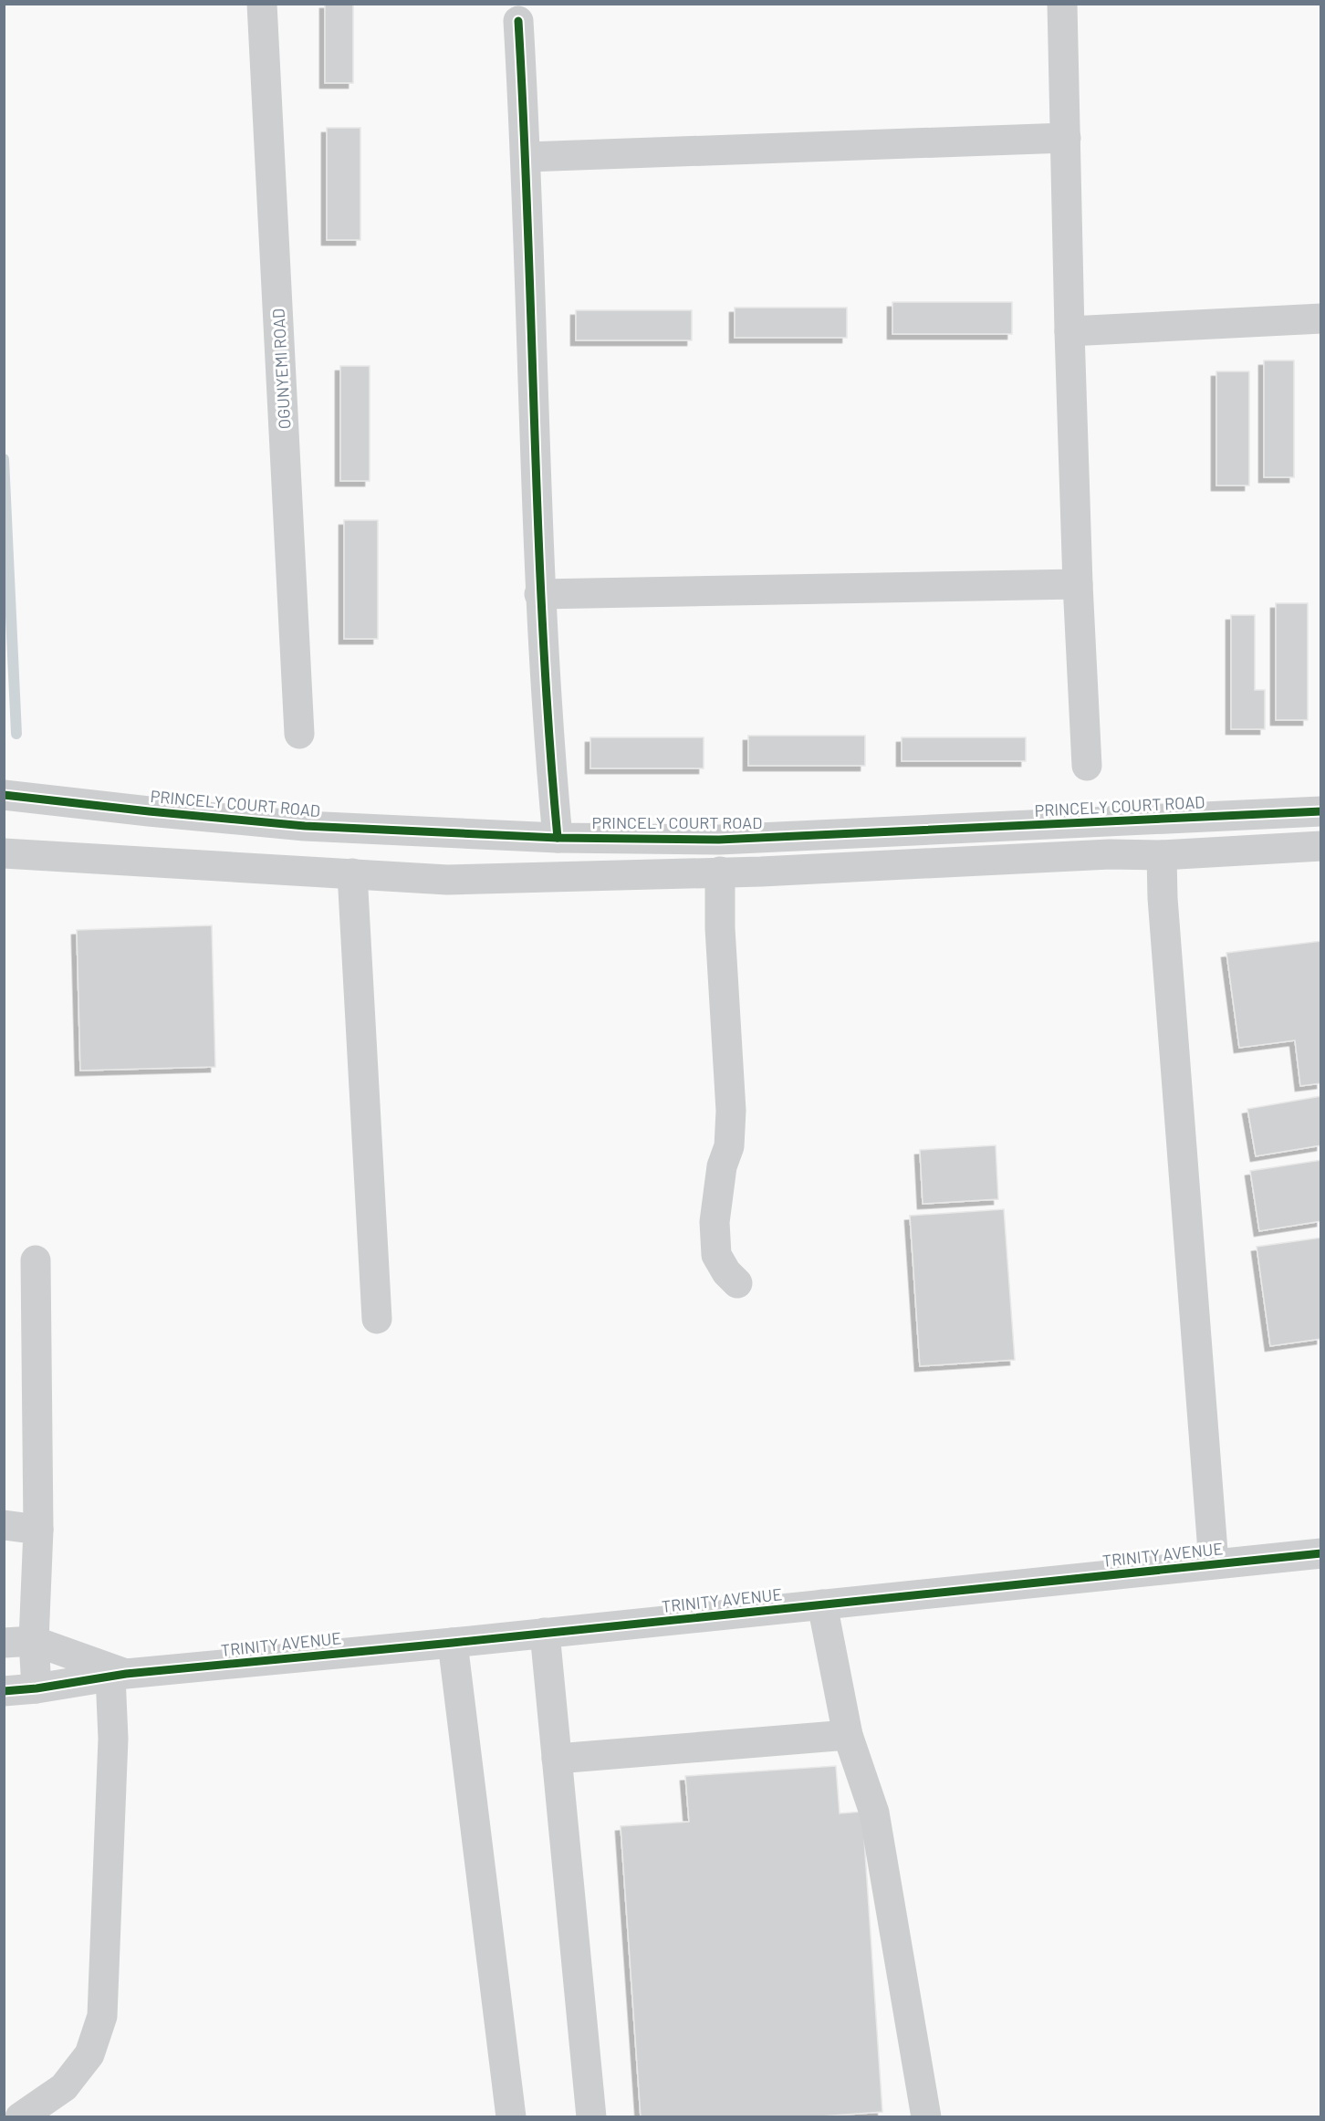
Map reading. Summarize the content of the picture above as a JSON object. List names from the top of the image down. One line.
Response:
{"streets":{"street":["OGUNYEMI ROAD","PRINCELY COURT ROAD","TRINITY AVENUE"]}}
